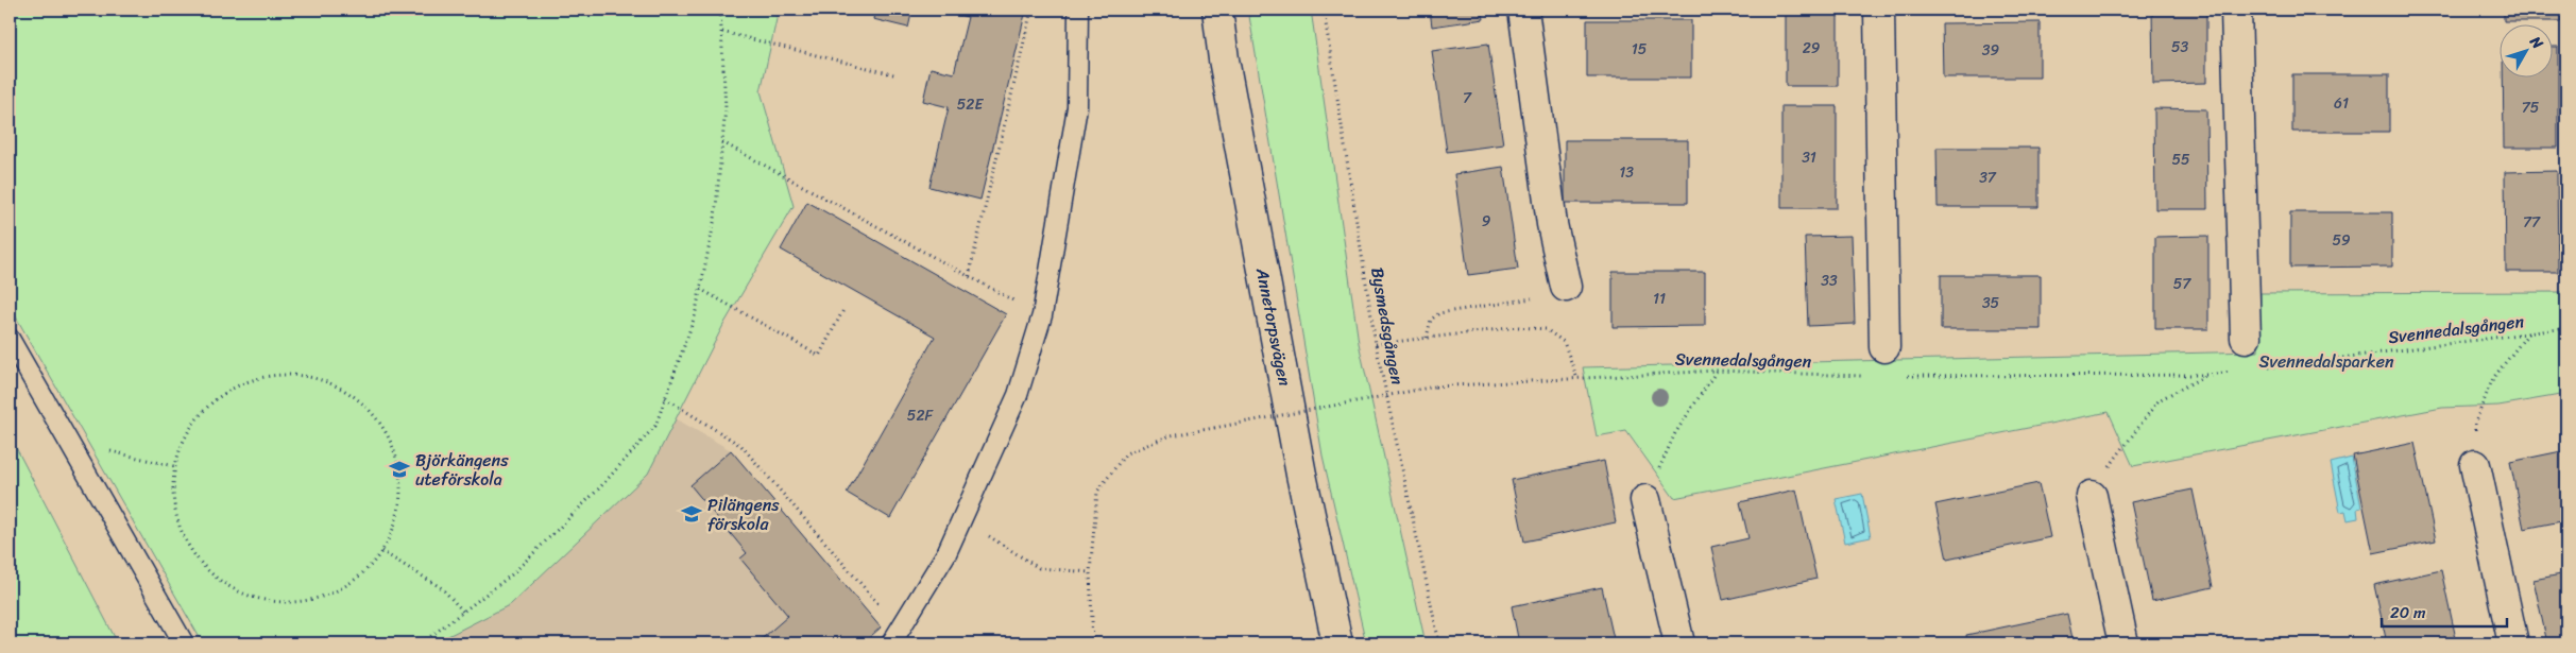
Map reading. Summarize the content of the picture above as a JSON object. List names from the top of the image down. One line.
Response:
{"streets":{"street":["Annetorpsvägen"],"path":["Bysmedsgången","Svennedalsgången"]},"parks":["Svennedalsparken"],"places":{"school or university":["Björkängens uteförskola","Pilängens förskola"]},"house_numbers":["53","29","15","39","7","61","52E","75","31","55","13","37","9","77","59","33","57","11","35","52F"],"scale_bar":"20 m","north":"top right"}
